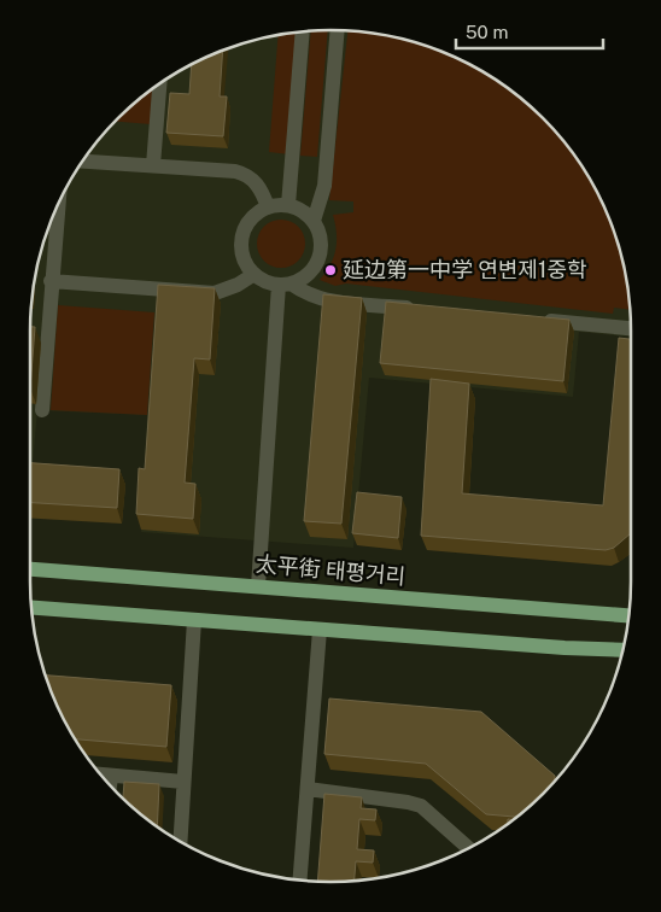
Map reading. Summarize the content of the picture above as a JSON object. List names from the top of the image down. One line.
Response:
{"streets":{"main road":["太平街 태평거리"]},"places":["延边第一中学 연변제1중학"],"scale_bar":"50 m"}
